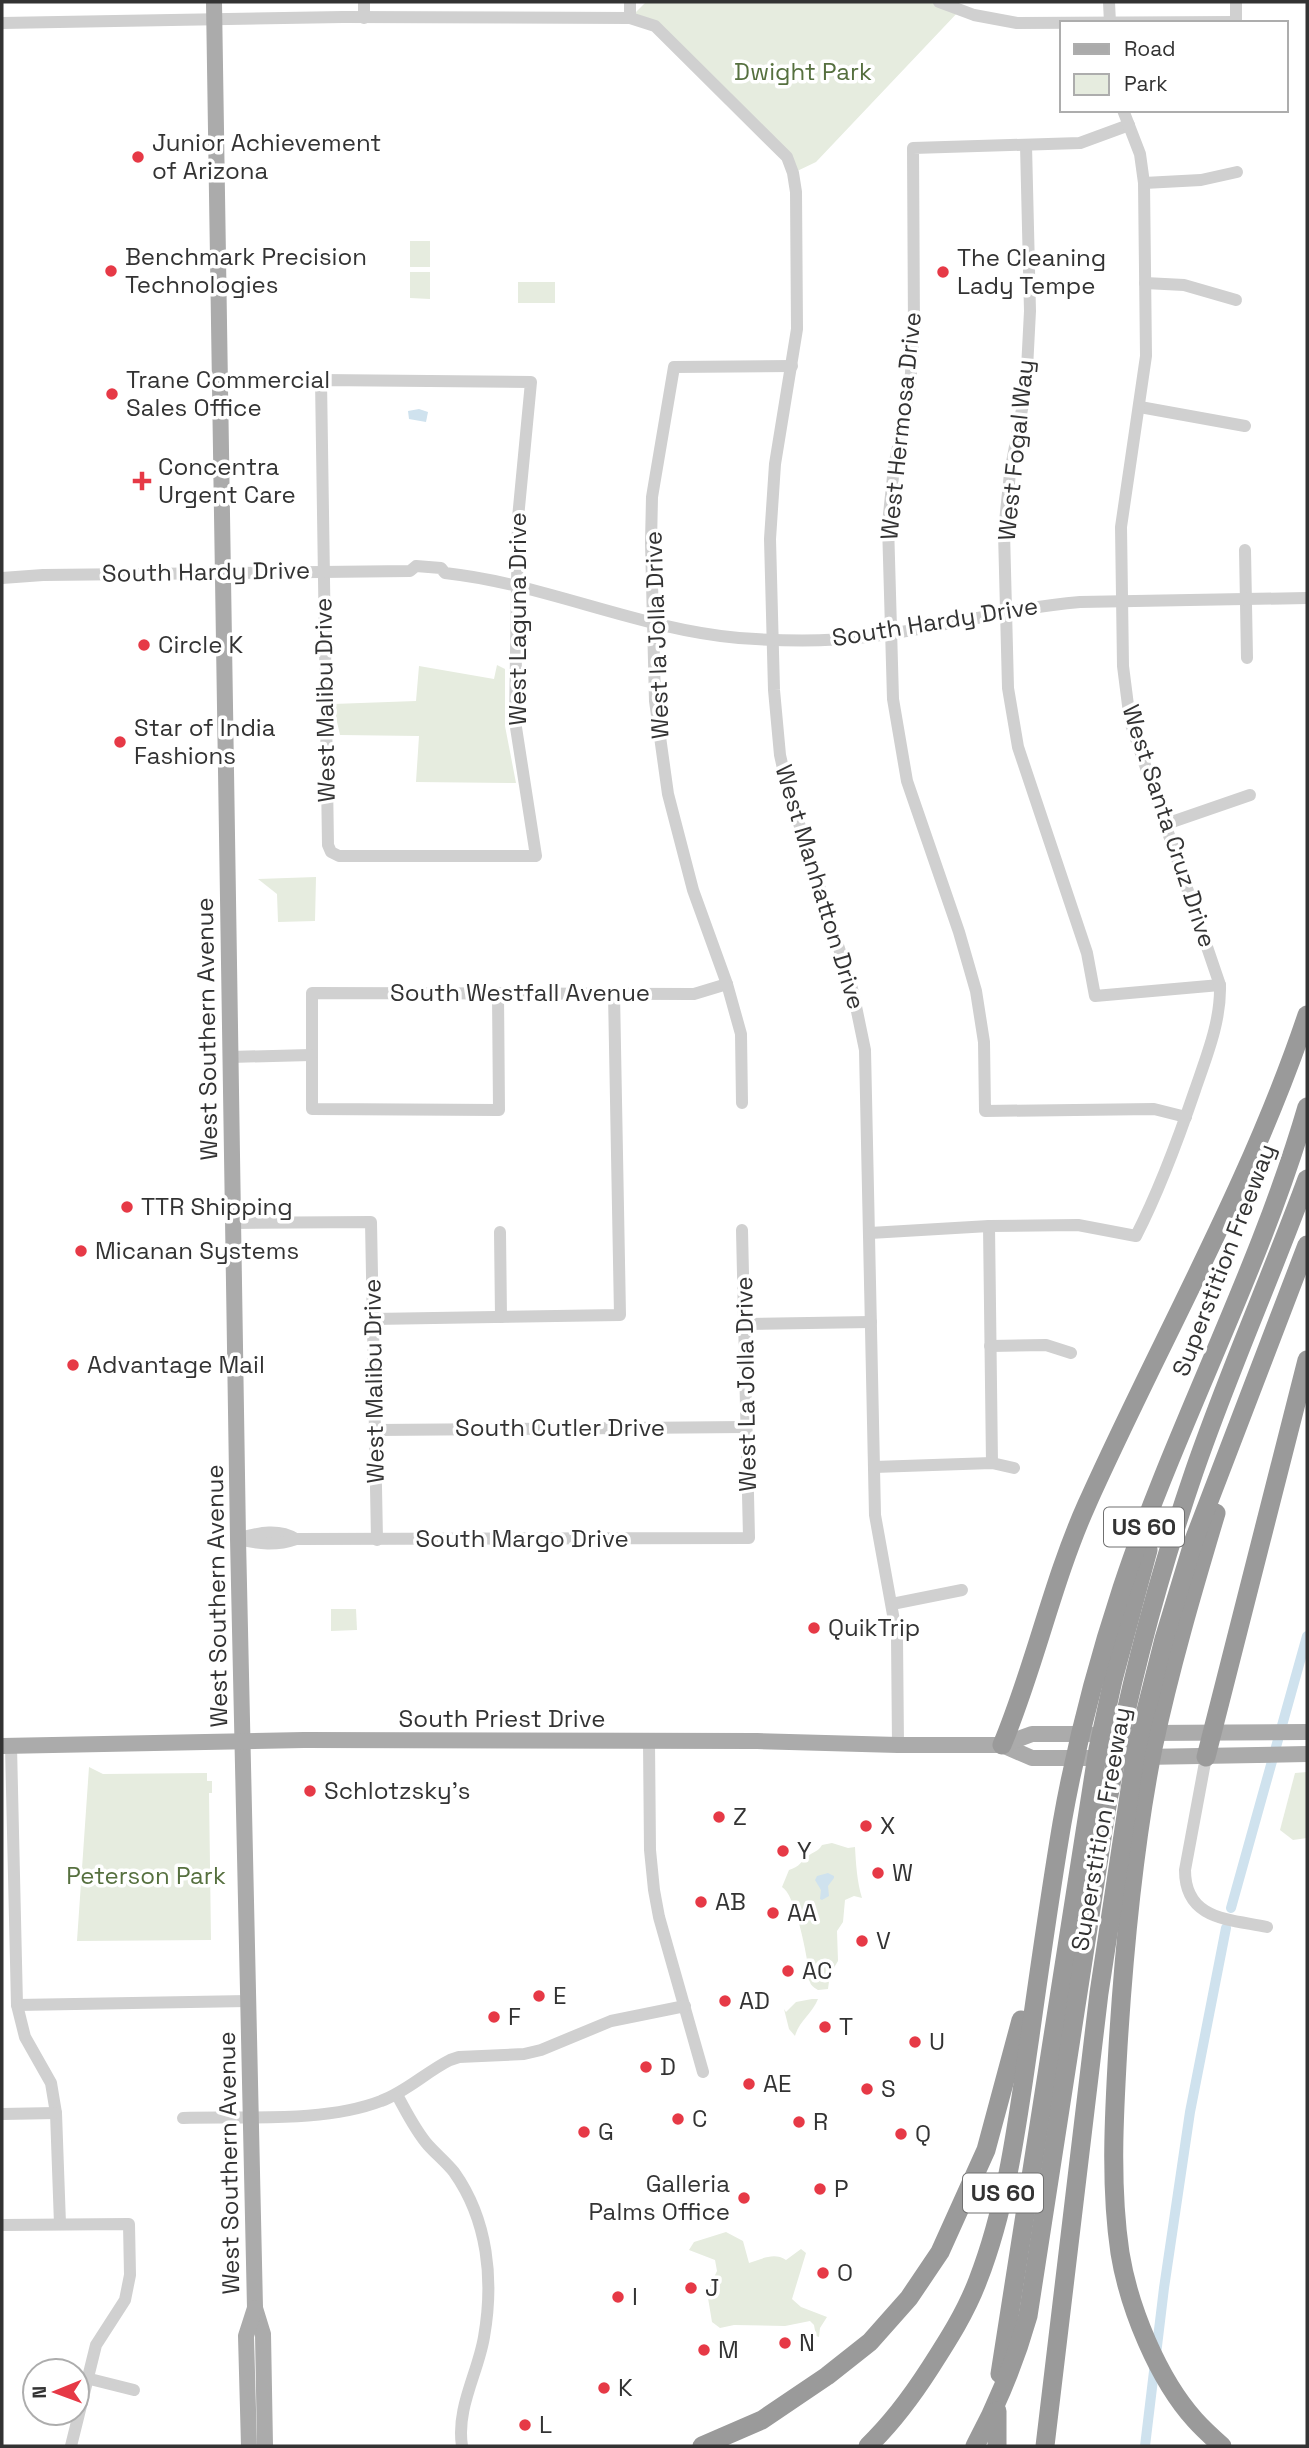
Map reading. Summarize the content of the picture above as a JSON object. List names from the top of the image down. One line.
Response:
{"streets":{"highway":["Superstition Freeway","US 60"],"main road":["West Southern Avenue","South Priest Drive"],"street":["West Hermosa Drive","West Fogal Way","South Hardy Drive","West Laguna Drive","West la Jolla Drive","West Malibu Drive","West Santa Cruz Drive","West Manhatton Drive","South Westfall Avenue","West La Jolla Drive","South Cutler Drive","South Margo Drive"]},"crossings":[["West Hermosa Drive","West Fogal Way"],["West Hermosa Drive","South Hardy Drive"],["West Hermosa Drive","West Santa Cruz Drive"],["West Fogal Way","South Hardy Drive"],["West Fogal Way","West Santa Cruz Drive"],["South Hardy Drive","West Laguna Drive"],["South Hardy Drive","West la Jolla Drive"],["South Hardy Drive","West Malibu Drive"],["South Hardy Drive","West Santa Cruz Drive"],["South Hardy Drive","West Manhatton Drive"],["South Hardy Drive","West Southern Avenue"],["West Laguna Drive","West Malibu Drive"],["West la Jolla Drive","West Manhatton Drive"],["West la Jolla Drive","South Westfall Avenue"],["West Malibu Drive","West Southern Avenue"],["West Malibu Drive","South Cutler Drive"],["West Malibu Drive","South Margo Drive"],["West Manhatton Drive","South Priest Drive"],["West Southern Avenue","South Margo Drive"],["West Southern Avenue","South Priest Drive"],["Superstition Freeway","US 60"],["West La Jolla Drive","South Cutler Drive"],["West La Jolla Drive","South Margo Drive"]],"parks":["Dwight Park","Peterson Park"],"places":{"other":["Junior Achievement of Arizona","Benchmark Precision Technologies","The Cleaning Lady Tempe","Trane Commercial Sales Office","Circle K","Star of India Fashions","TTR Shipping","Micanan Systems","Advantage Mail","QuikTrip","Schlotzsky's","Z","X","Y","W","AB","AA","V","AC","E","AD","F","T","U","D","AE","S","C","R","G","Q","P","Galleria Palms Office","O","J","I","N","M","K","L"],"health":["Concentra Urgent Care"]},"legend":["Road","Park"],"north":"left"}
